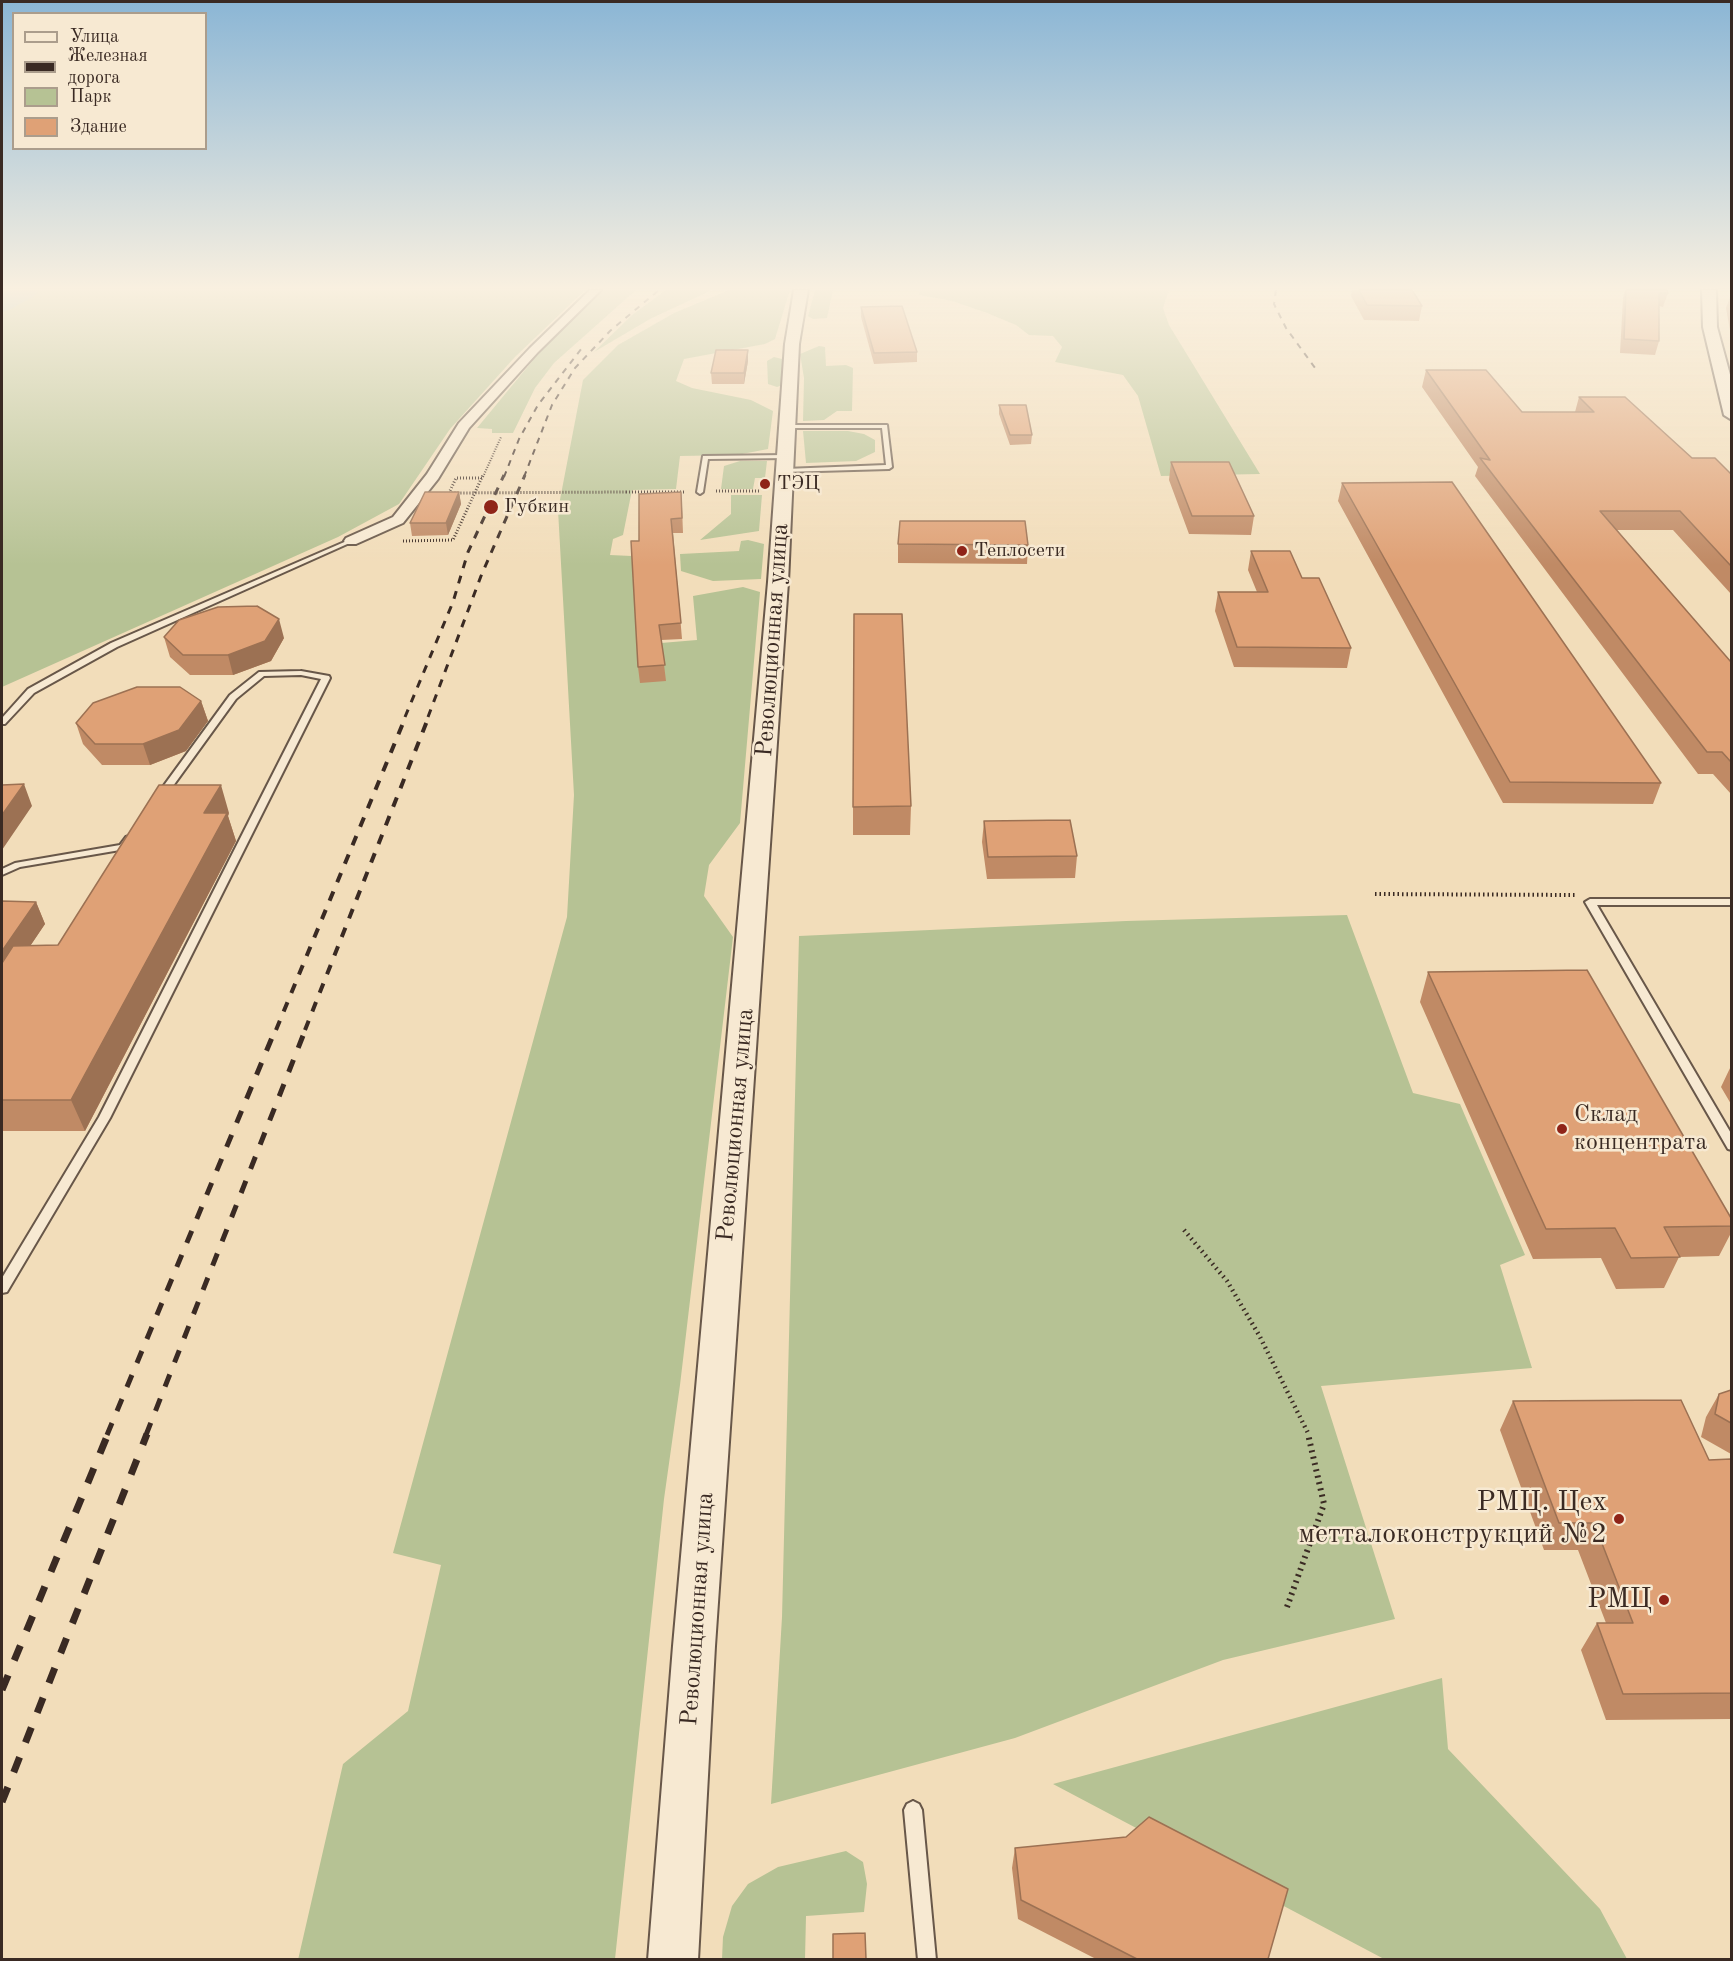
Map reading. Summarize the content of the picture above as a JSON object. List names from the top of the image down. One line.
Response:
{"streets":{"street":["Революционная улица"]},"places":["ТЭЦ","Губкин","Теплосети","Склад концентрата","РМЦ. Цех метталоконструкций №2","РМЦ"],"legend":["Улица","Железная дорога","Парк","Здание"]}
